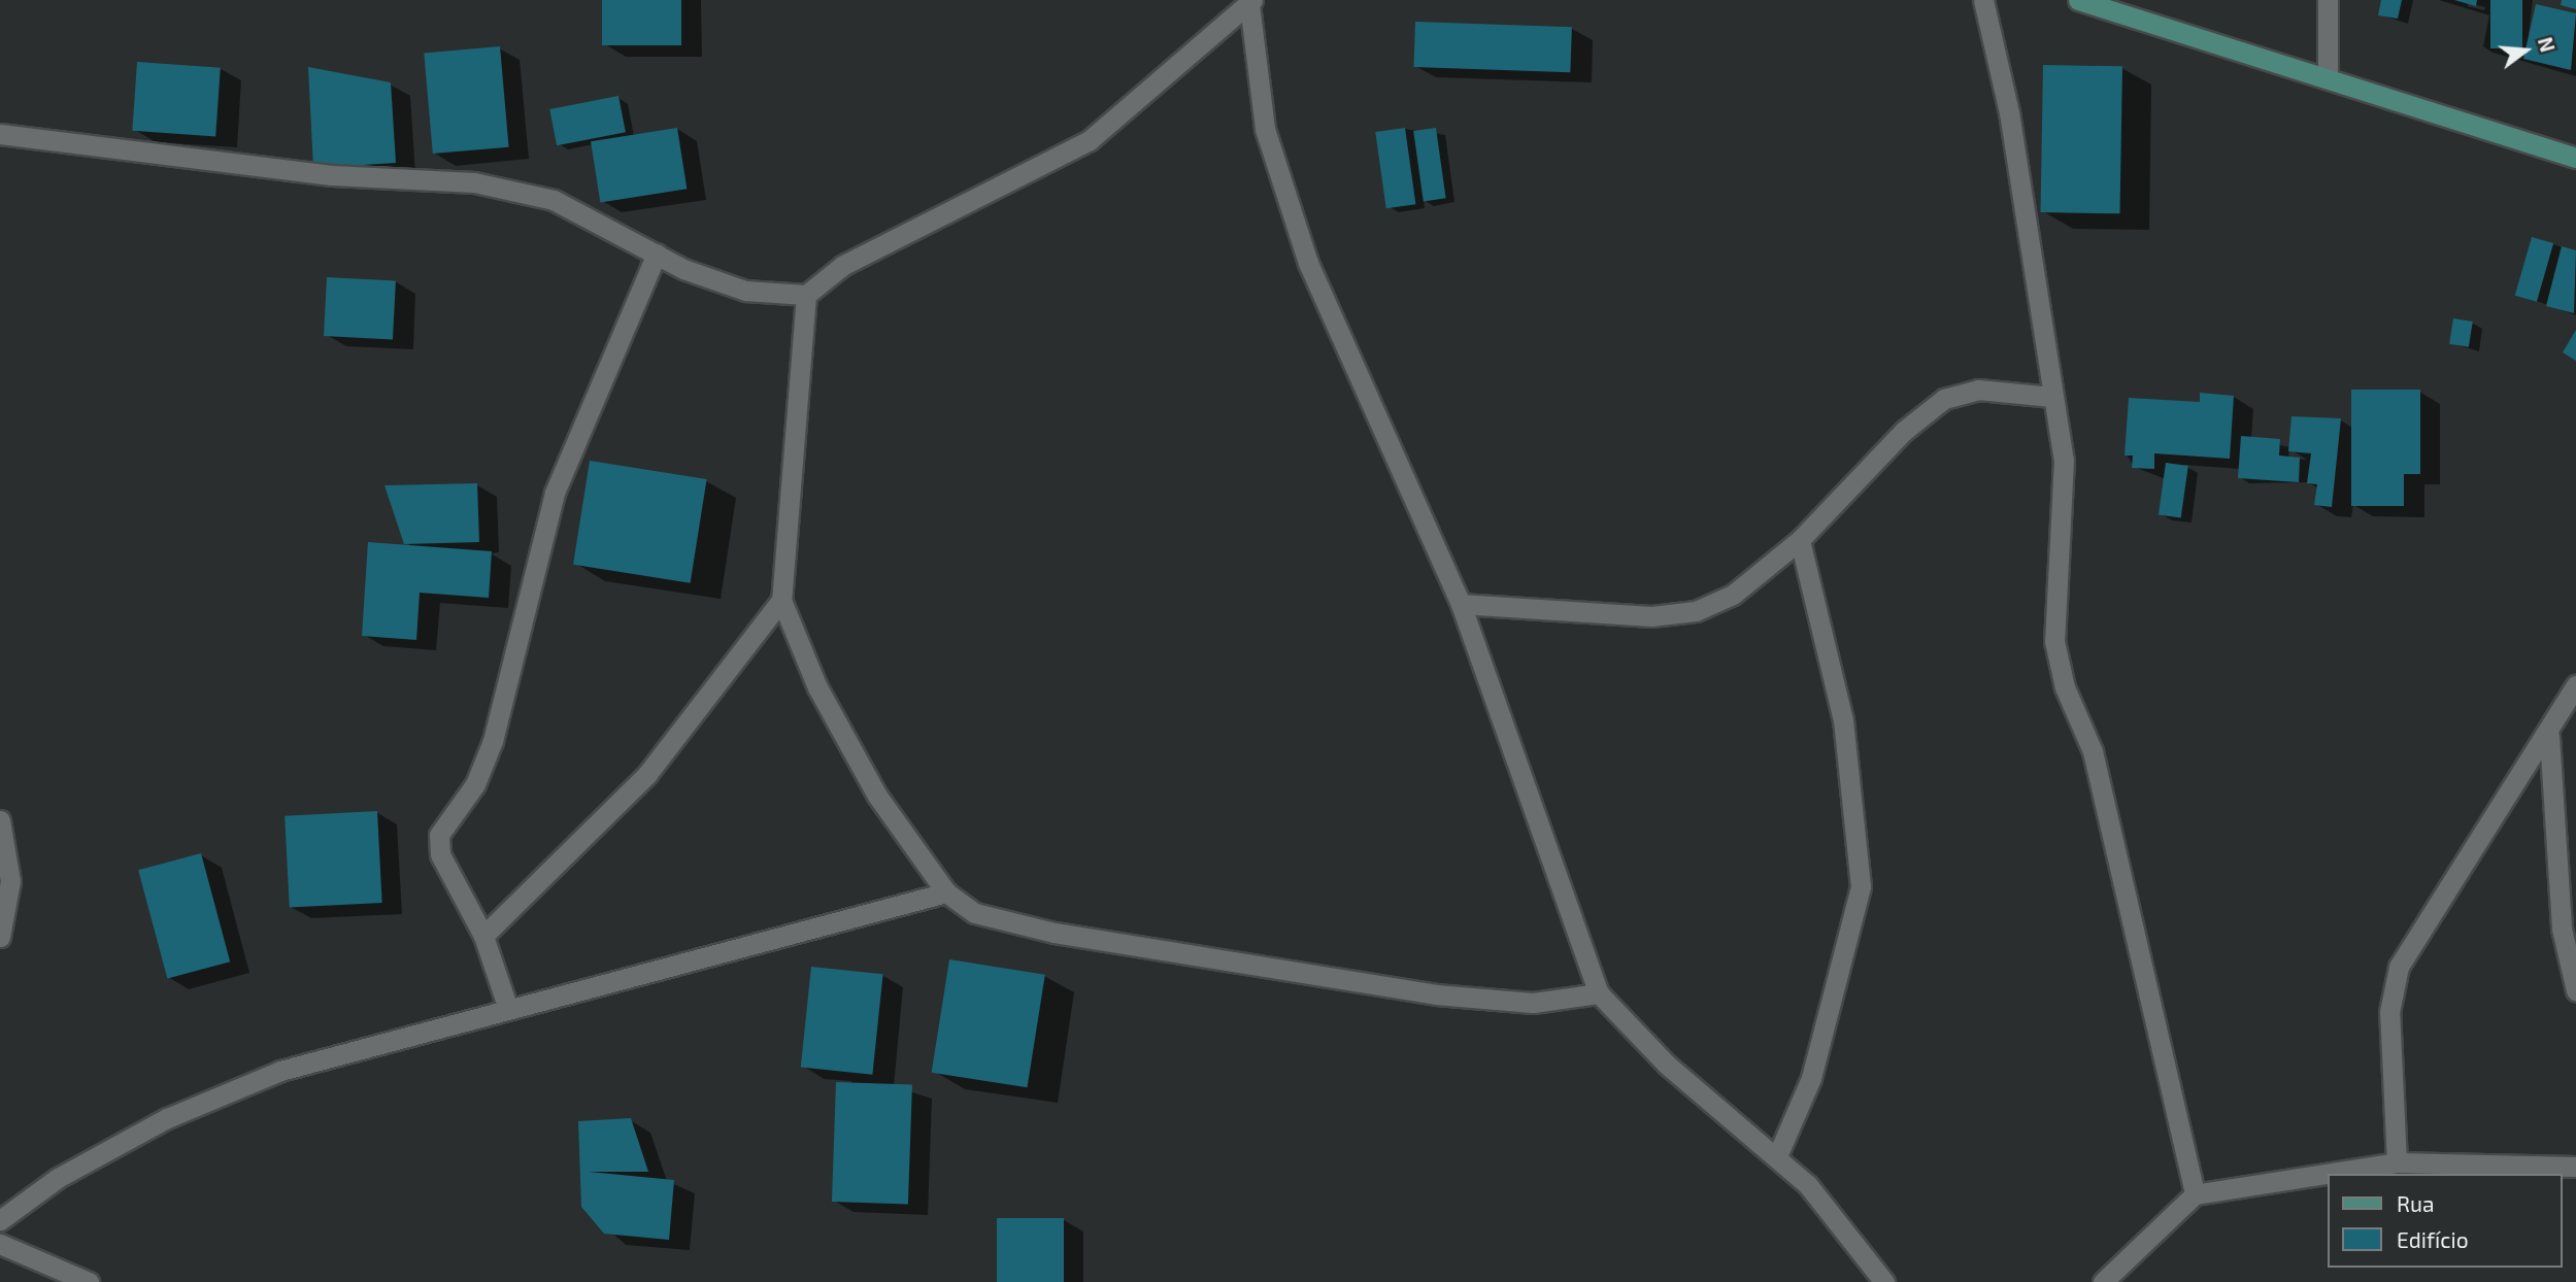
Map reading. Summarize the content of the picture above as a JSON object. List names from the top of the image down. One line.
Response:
{"legend":["Rua","Edifício"],"north":"right"}
